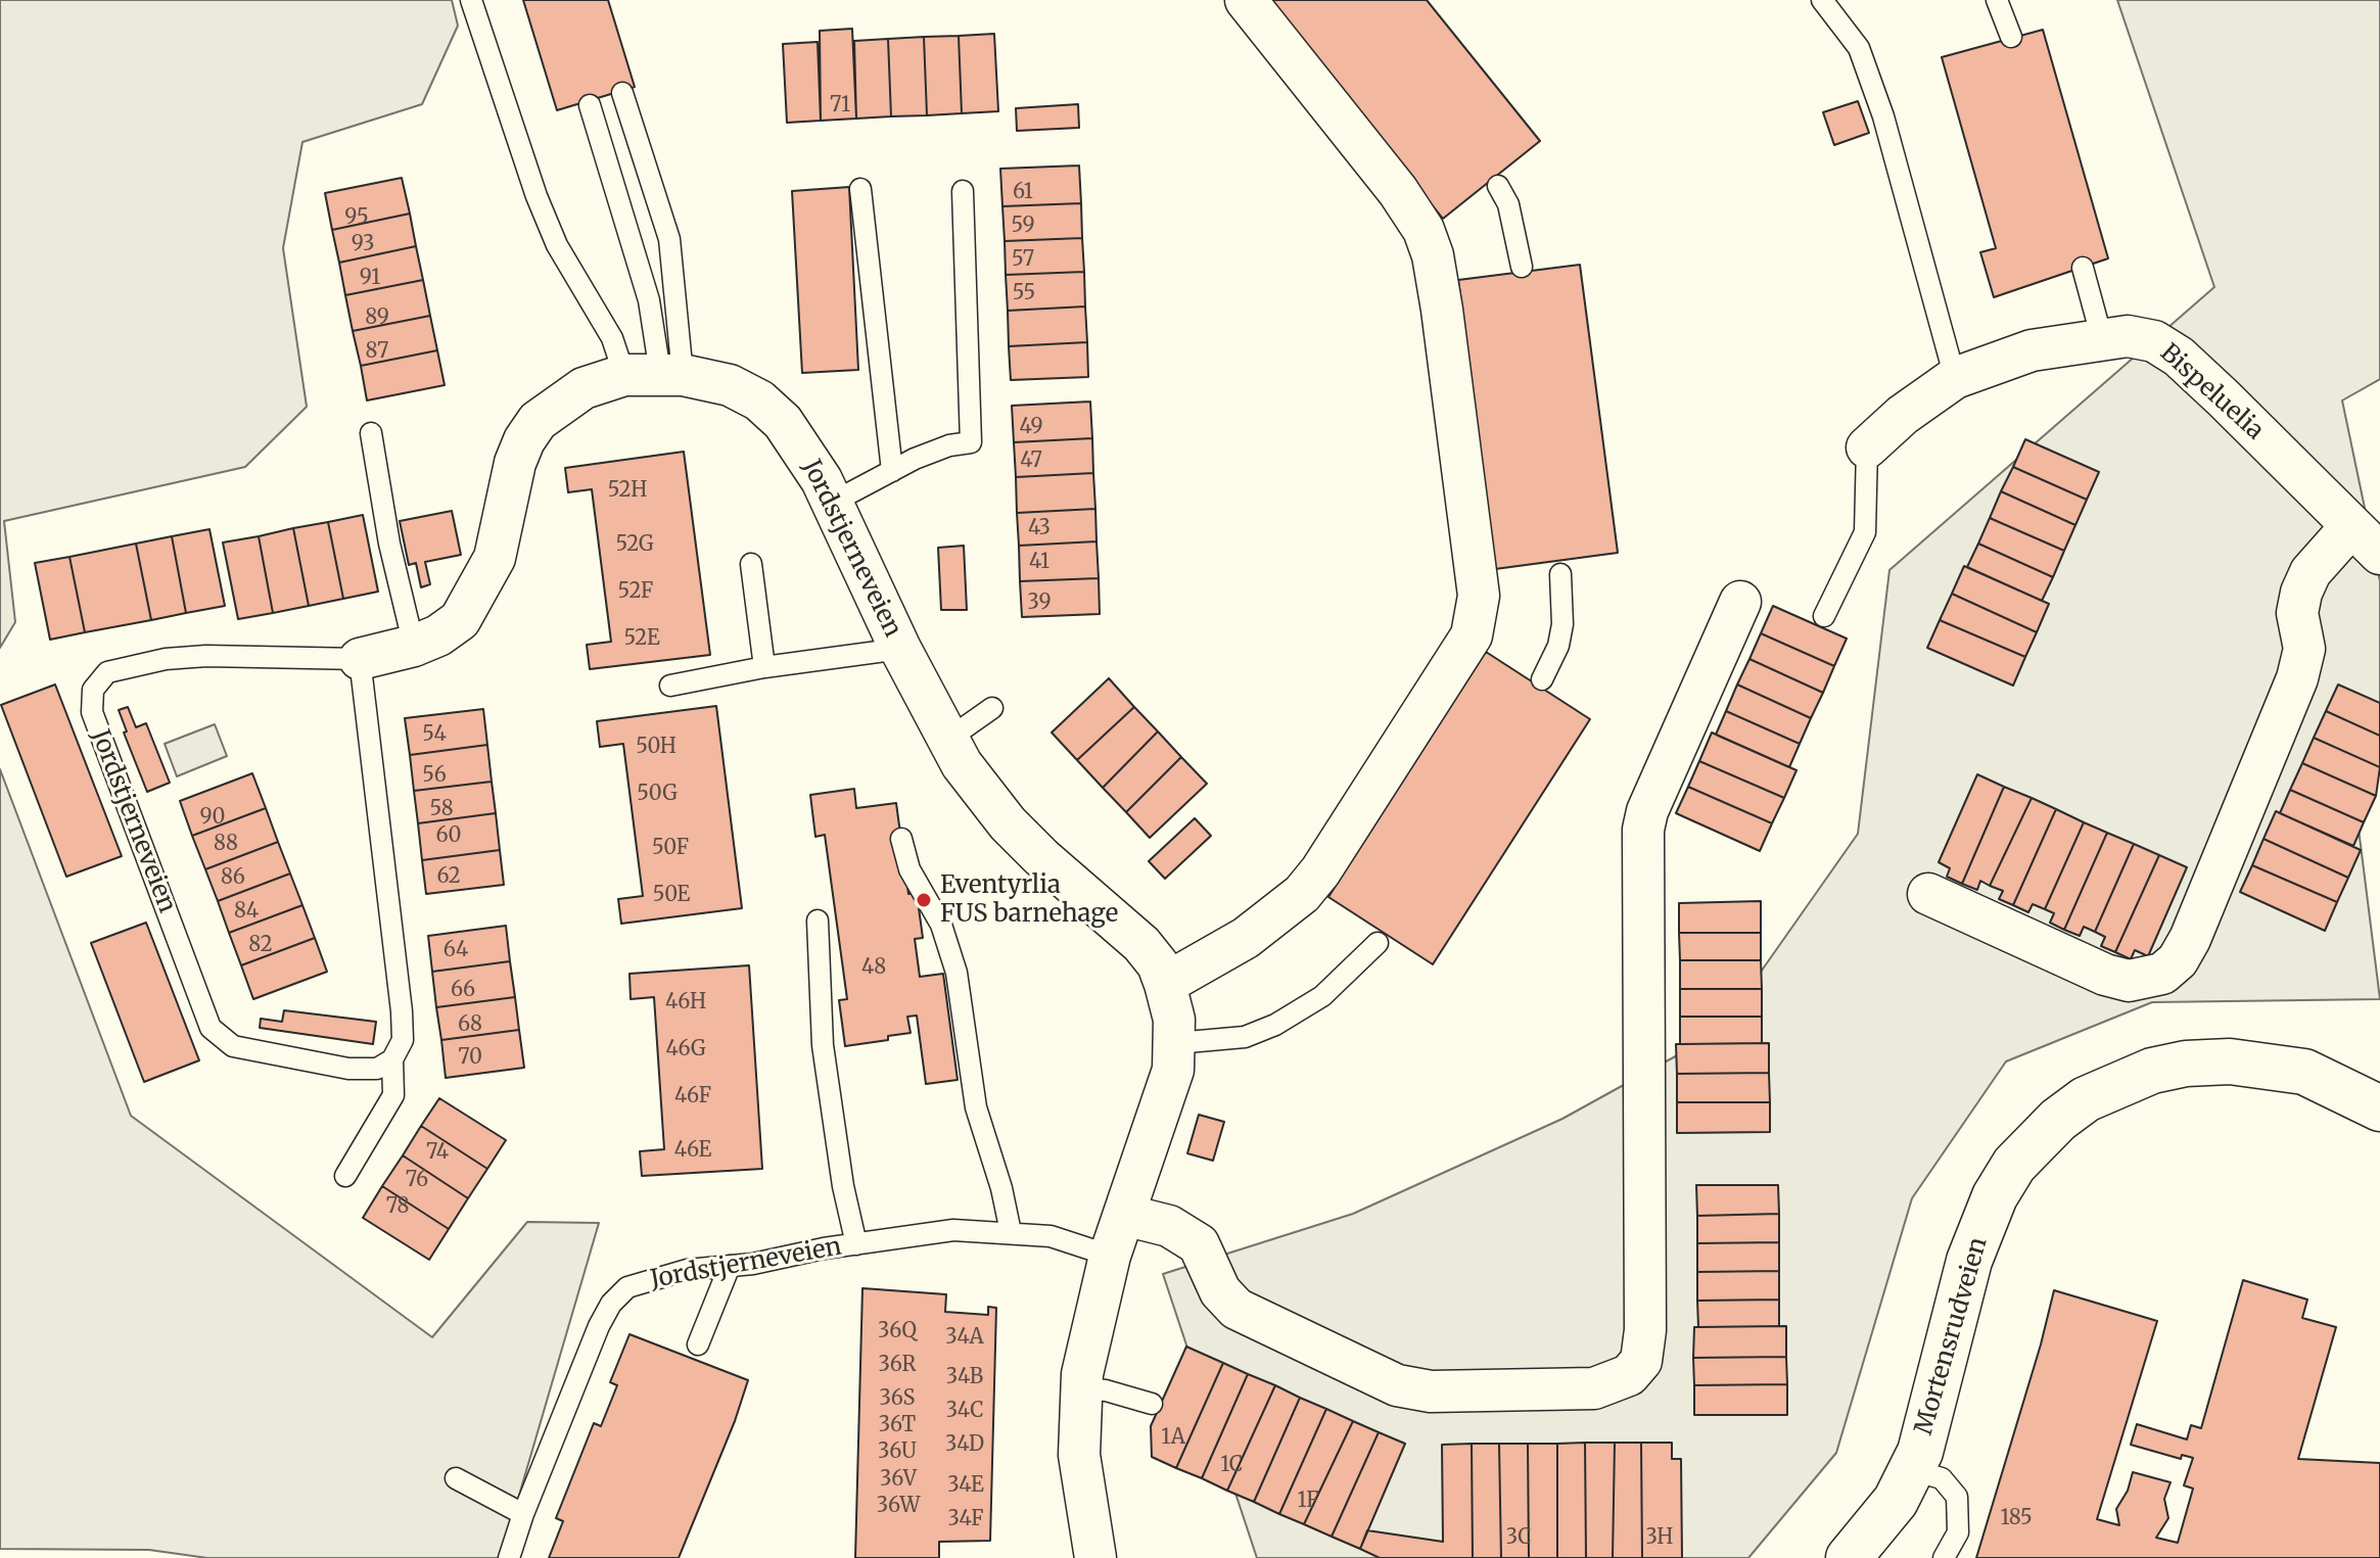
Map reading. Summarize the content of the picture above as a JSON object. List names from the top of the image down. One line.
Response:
{"streets":{"street":["Bispeluelia","Jordstjerneveien","Mortensrudveien"]},"places":["Eventyrlia FUS barnehage"],"house_numbers":["71","61","95","59","93","57","91","55","89","87","49","47","52H","43","52G","41","52F","39","52E","54","50H","56","50G","58","90","60","88","50F","62","86","50E","84","82","64","48","66","46H","68","46G","70","46F","46E","74","76","78","36Q","34A","36R","34B","36S","34C","36T","1A","34D","36U","1C","36V","34E","1F","36W","185","34F","3C","3H"]}
